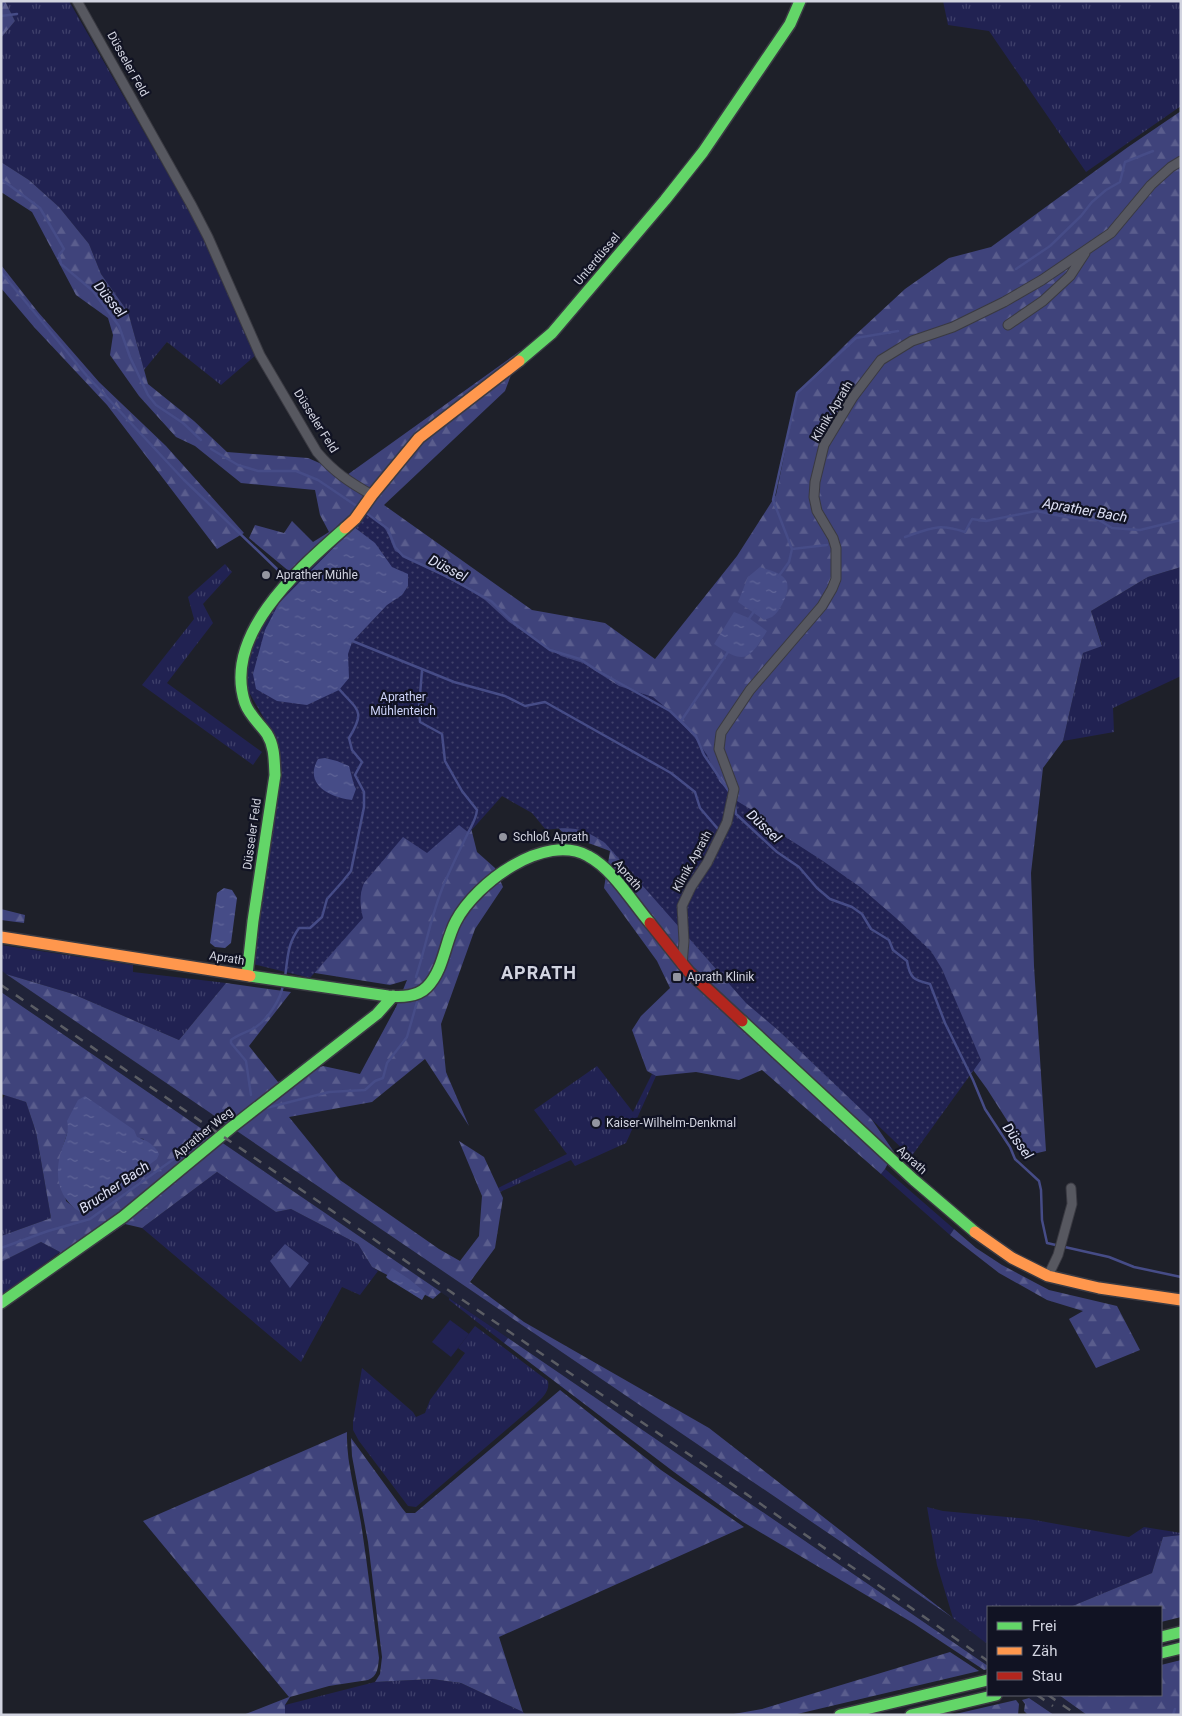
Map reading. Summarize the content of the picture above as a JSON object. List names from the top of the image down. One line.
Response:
{"streets":{"main road":["Düsseler Feld","Unterdüssel","Aprath","Aprather Weg"],"street":["Klinik Aprath"]},"crossings":[["Düsseler Feld","Unterdüssel"],["Düsseler Feld","Aprath"],["Klinik Aprath","Aprath"],["Aprath","Aprather Weg"]],"districts":["APRATH"],"water":["Düssel","Aprather Bach","Brucher Bach"],"parks":["Aprather Mühlenteich"],"places":{"other":["Aprather Mühle","Schloß Aprath","Kaiser-Wilhelm-Denkmal"],"transit":["Aprath Klinik"]},"legend":["Frei","Zäh","Stau"]}
